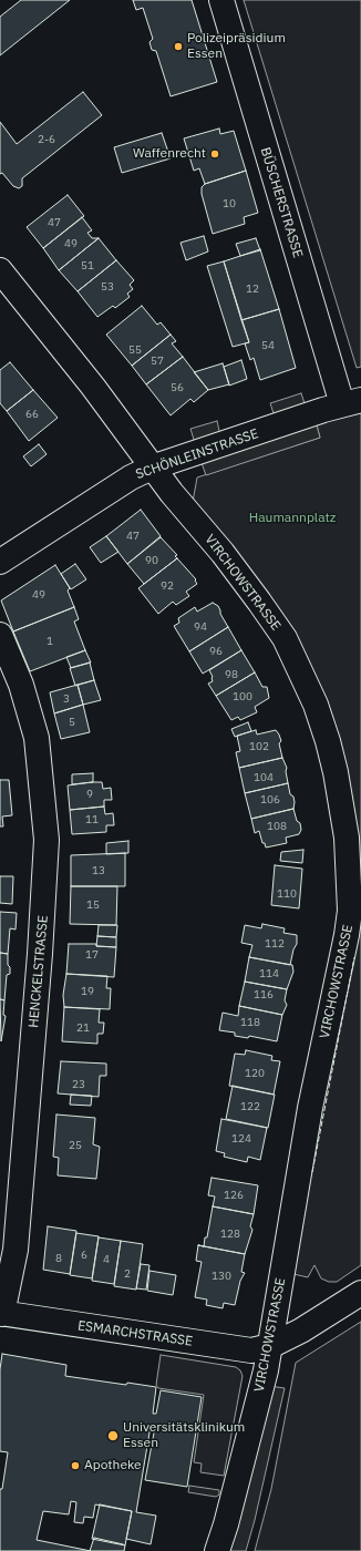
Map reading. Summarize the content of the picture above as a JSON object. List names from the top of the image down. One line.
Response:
{"streets":{"street":["BÜSCHERSTRASSE","SCHÖNLEINSTRASSE","VIRCHOWSTRASSE","HENCKELSTRASSE","ESMARCHSTRASSE"]},"crossings":[["BÜSCHERSTRASSE","SCHÖNLEINSTRASSE"],["SCHÖNLEINSTRASSE","VIRCHOWSTRASSE"],["VIRCHOWSTRASSE","ESMARCHSTRASSE"],["HENCKELSTRASSE","ESMARCHSTRASSE"]],"parks":["Haumannplatz"],"places":["Polizeipräsidium Essen","Waffenrecht","Universitätsklinikum Essen","Apotheke"],"house_numbers":["2-6","10","47","49","51","53","12","54","55","57","56","66","47","90","92","49","94","1","96","98","100","3","5","102","104","9","106","11","108","13","110","15","112","17","114","19","116","118","21","120","23","122","124","25","126","128","6","8","4","2","130"]}
